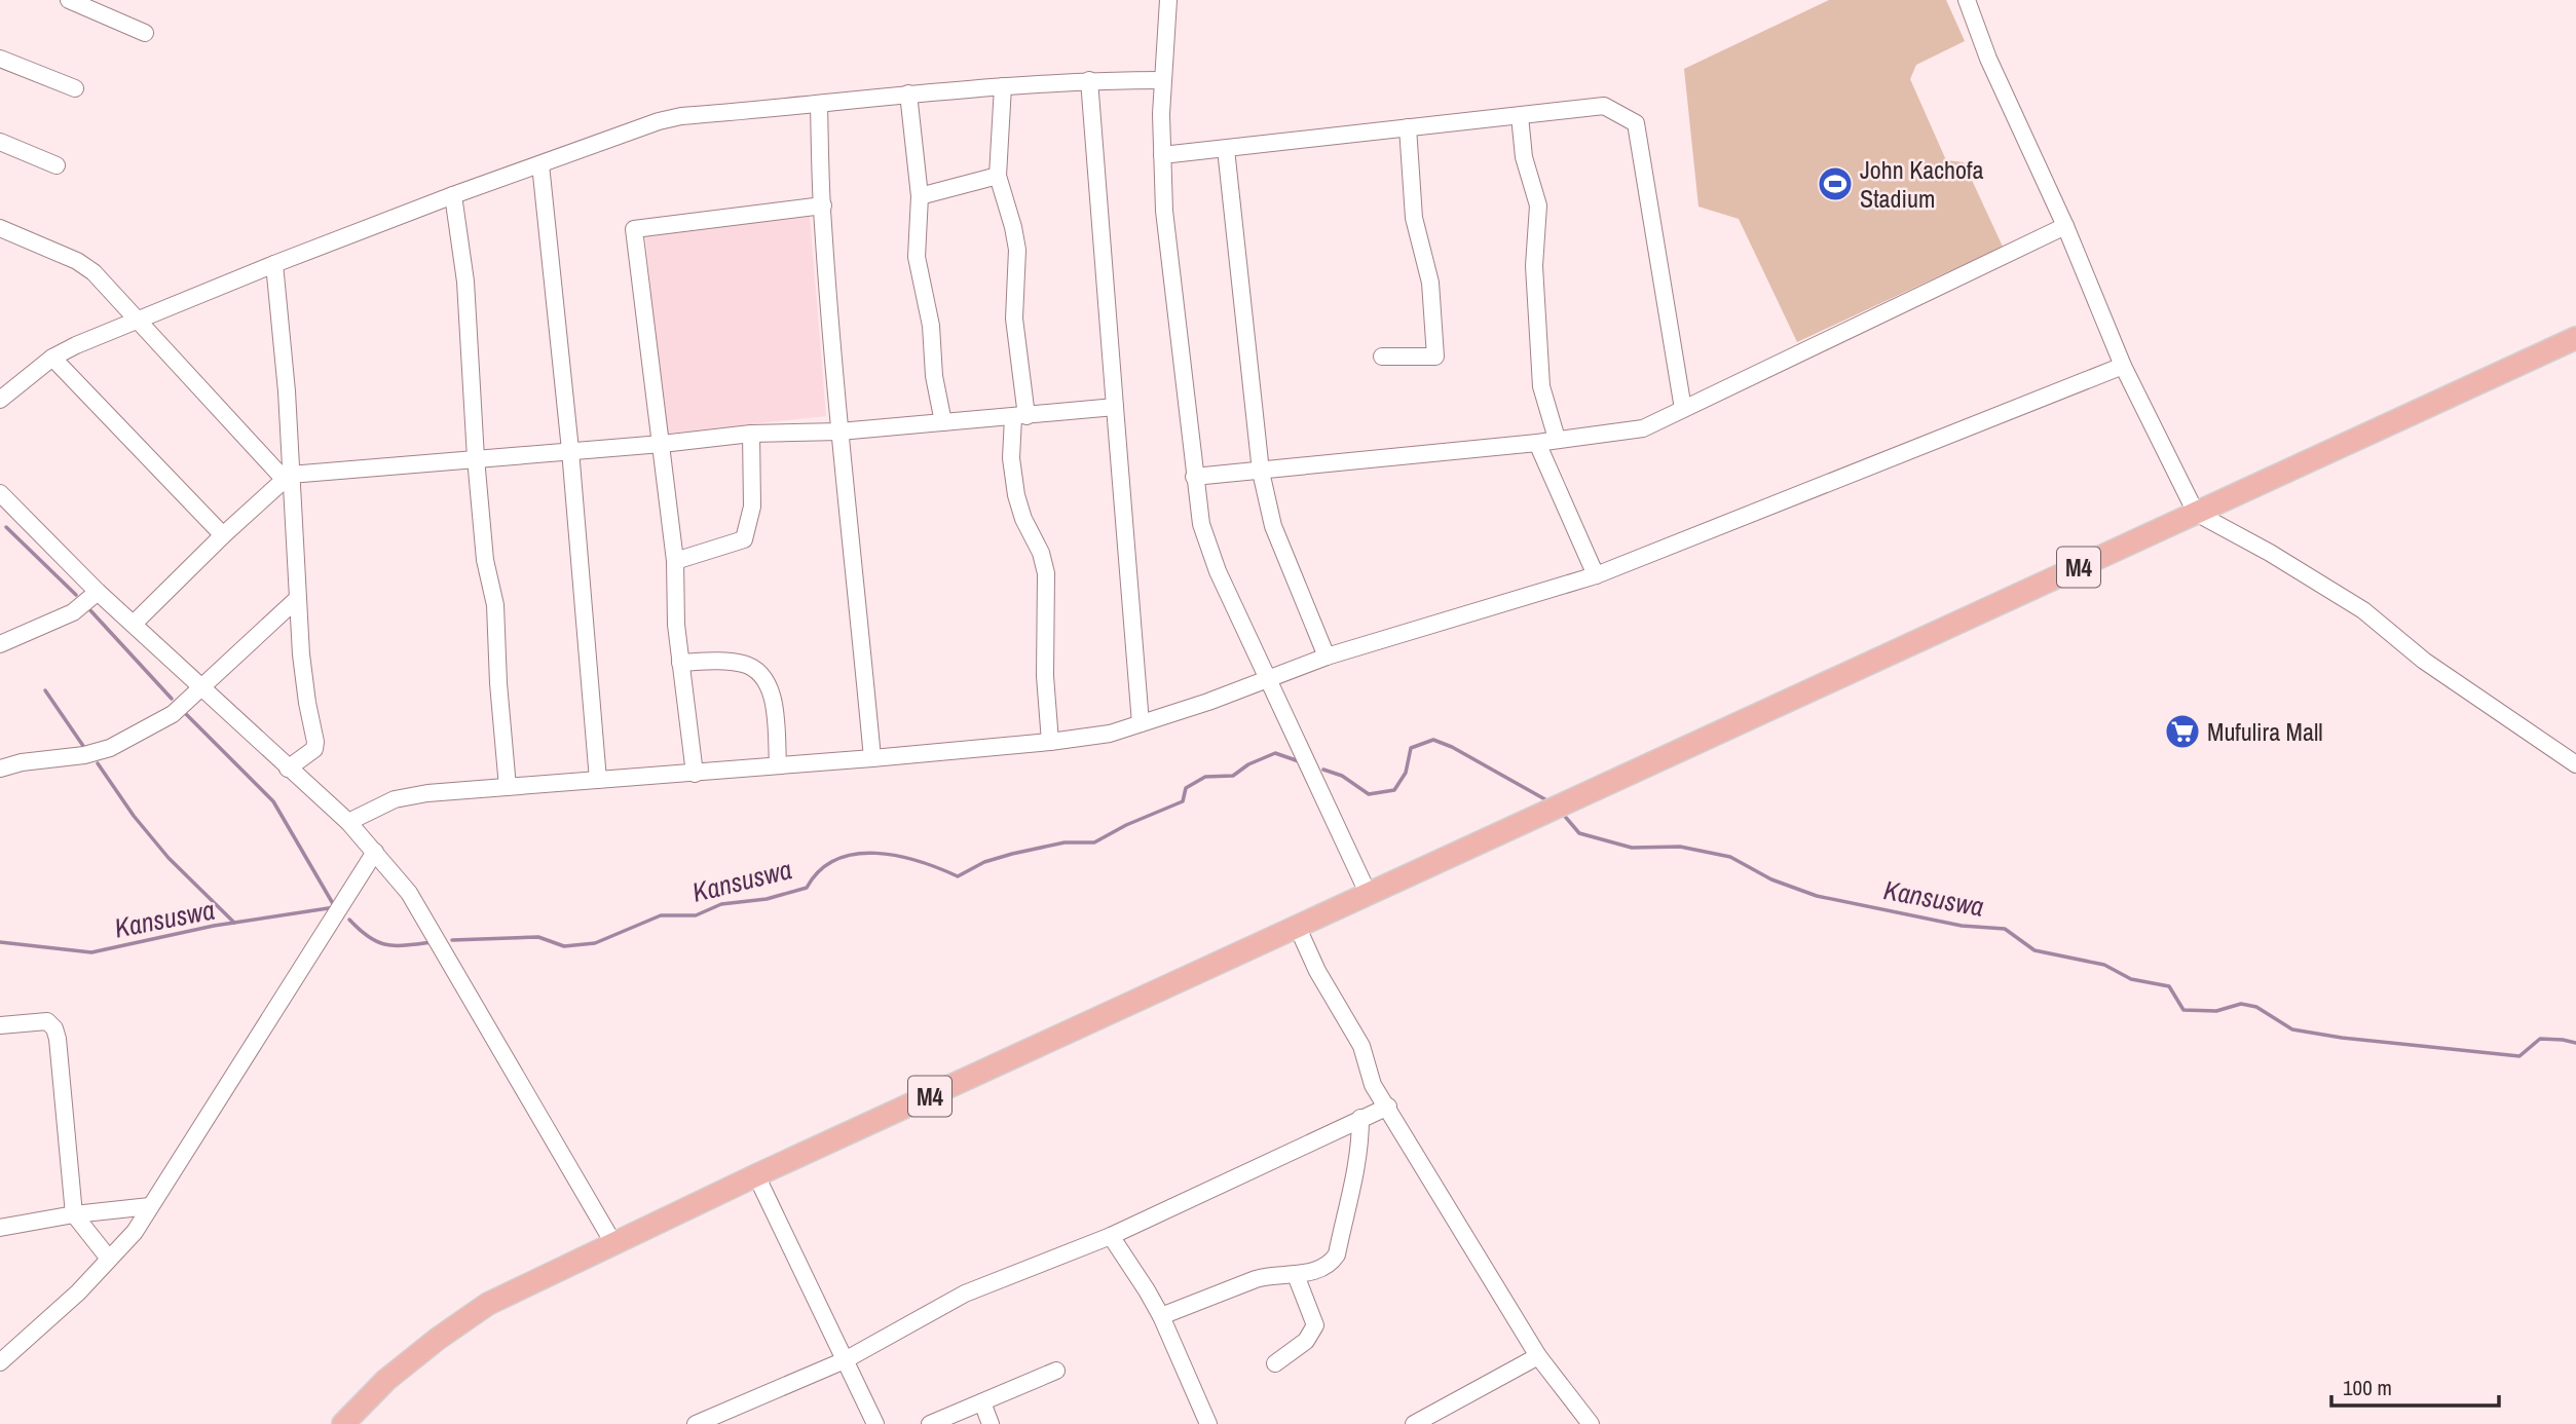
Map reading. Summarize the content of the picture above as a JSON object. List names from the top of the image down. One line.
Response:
{"streets":{"main road":["M4"]},"water":["Kansuswa"],"places":{"sports":["John Kachofa Stadium"],"supermarket":["Mufulira Mall"]},"scale_bar":"100 m"}
